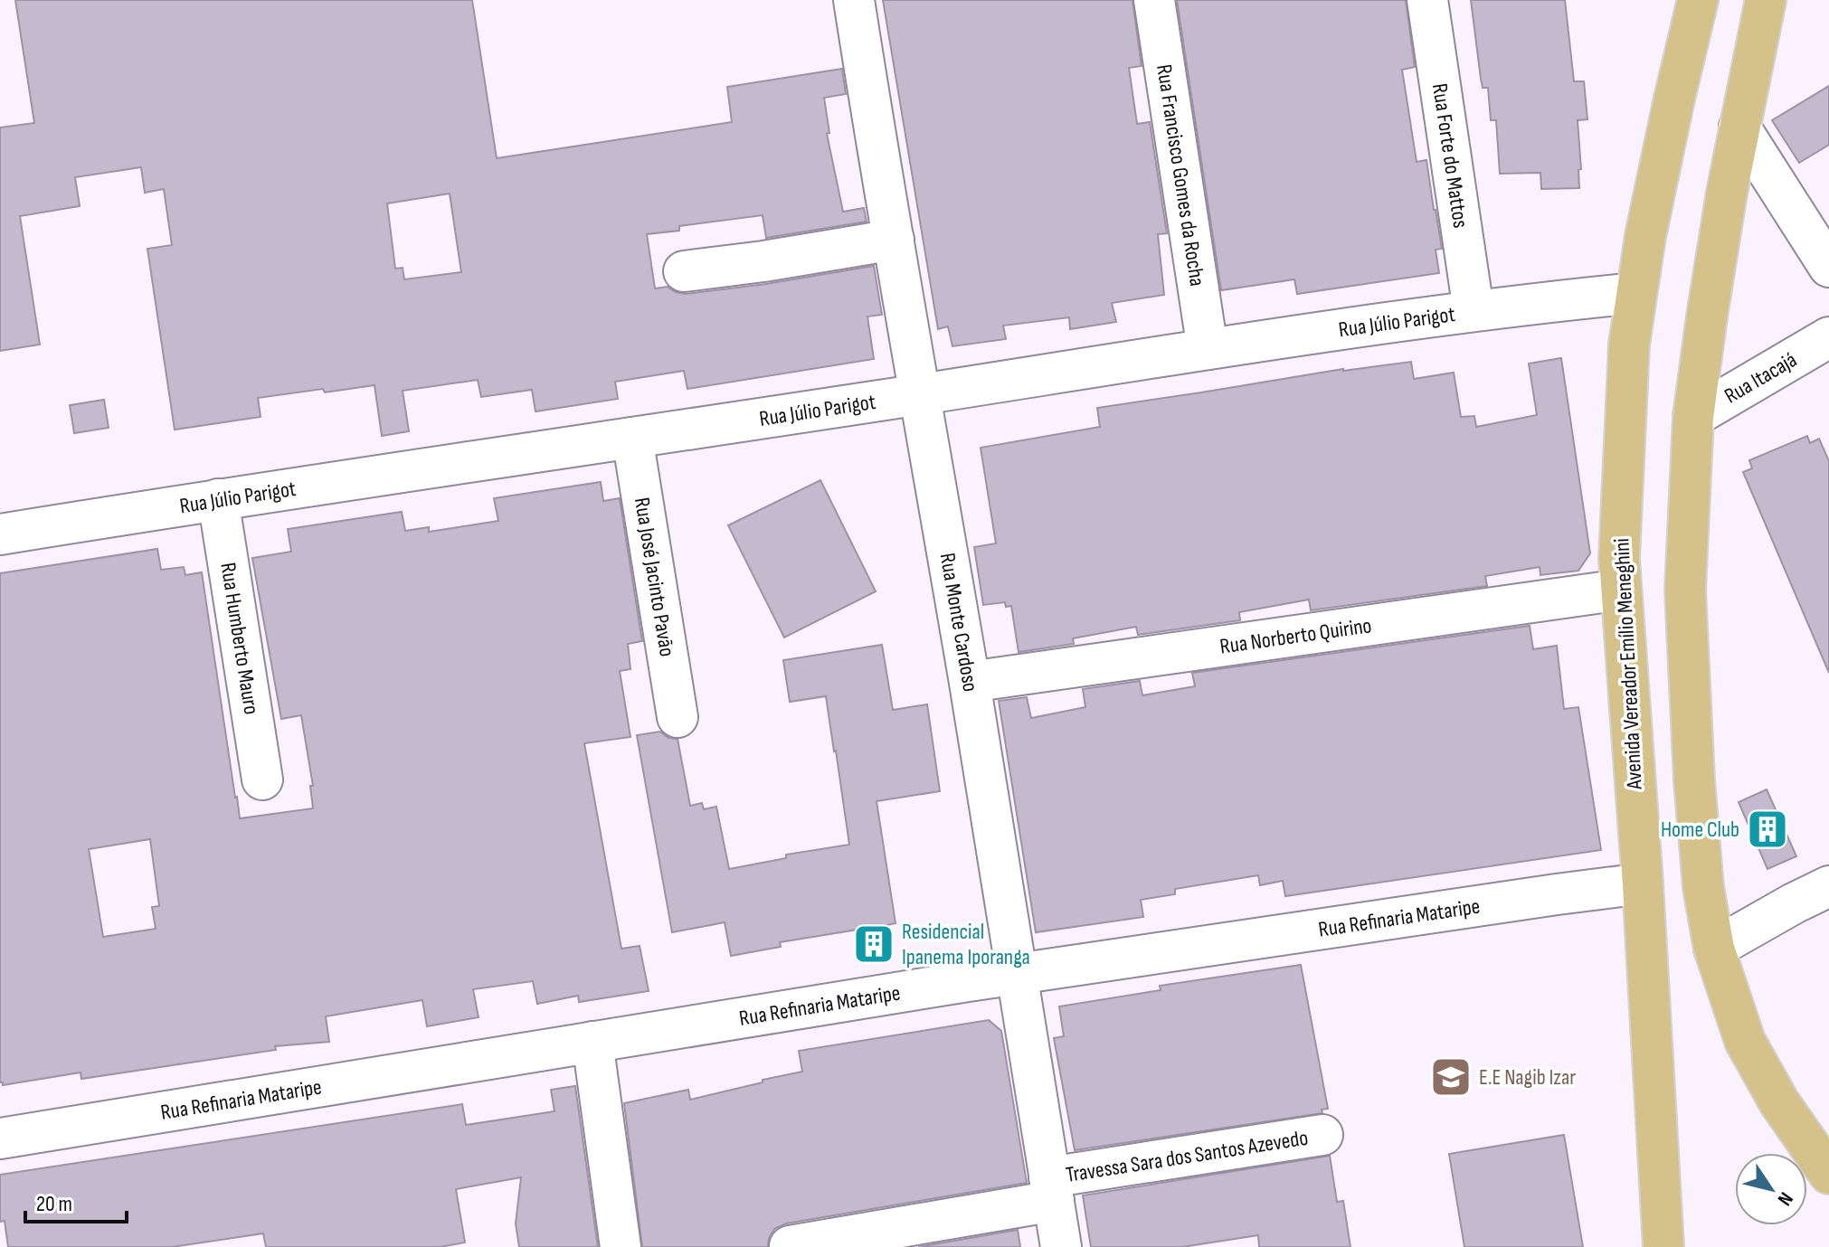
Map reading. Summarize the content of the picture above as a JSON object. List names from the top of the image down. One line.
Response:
{"streets":{"main road":["Avenida Vereador Emílio Meneghini"],"street":["Rua Forte do Mattos","Rua Francisco Gomes da Rocha","Rua Júlio Parigot","Rua Itacajá","Rua José Jacinto Pavão","Rua Monte Cardoso","Rua Norberto Quirino","Rua Humberto Mauro","Rua Refinaria Mataripe","Travessa Sara dos Santos Azevedo"]},"crossings":[["Rua Forte do Mattos","Rua Júlio Parigot"],["Rua Francisco Gomes da Rocha","Rua Júlio Parigot"],["Rua Júlio Parigot","Rua José Jacinto Pavão"],["Rua Júlio Parigot","Rua Monte Cardoso"],["Rua Júlio Parigot","Rua Humberto Mauro"],["Rua Júlio Parigot","Avenida Vereador Emílio Meneghini"],["Rua Monte Cardoso","Rua Norberto Quirino"],["Rua Monte Cardoso","Rua Refinaria Mataripe"],["Rua Monte Cardoso","Travessa Sara dos Santos Azevedo"],["Rua Norberto Quirino","Avenida Vereador Emílio Meneghini"],["Avenida Vereador Emílio Meneghini","Rua Refinaria Mataripe"]],"places":{"building":["Home Club","Residencial Ipanema Iporanga"],"school or university":["E.E Nagib Izar"]},"scale_bar":"20 m","north":"bottom right"}
